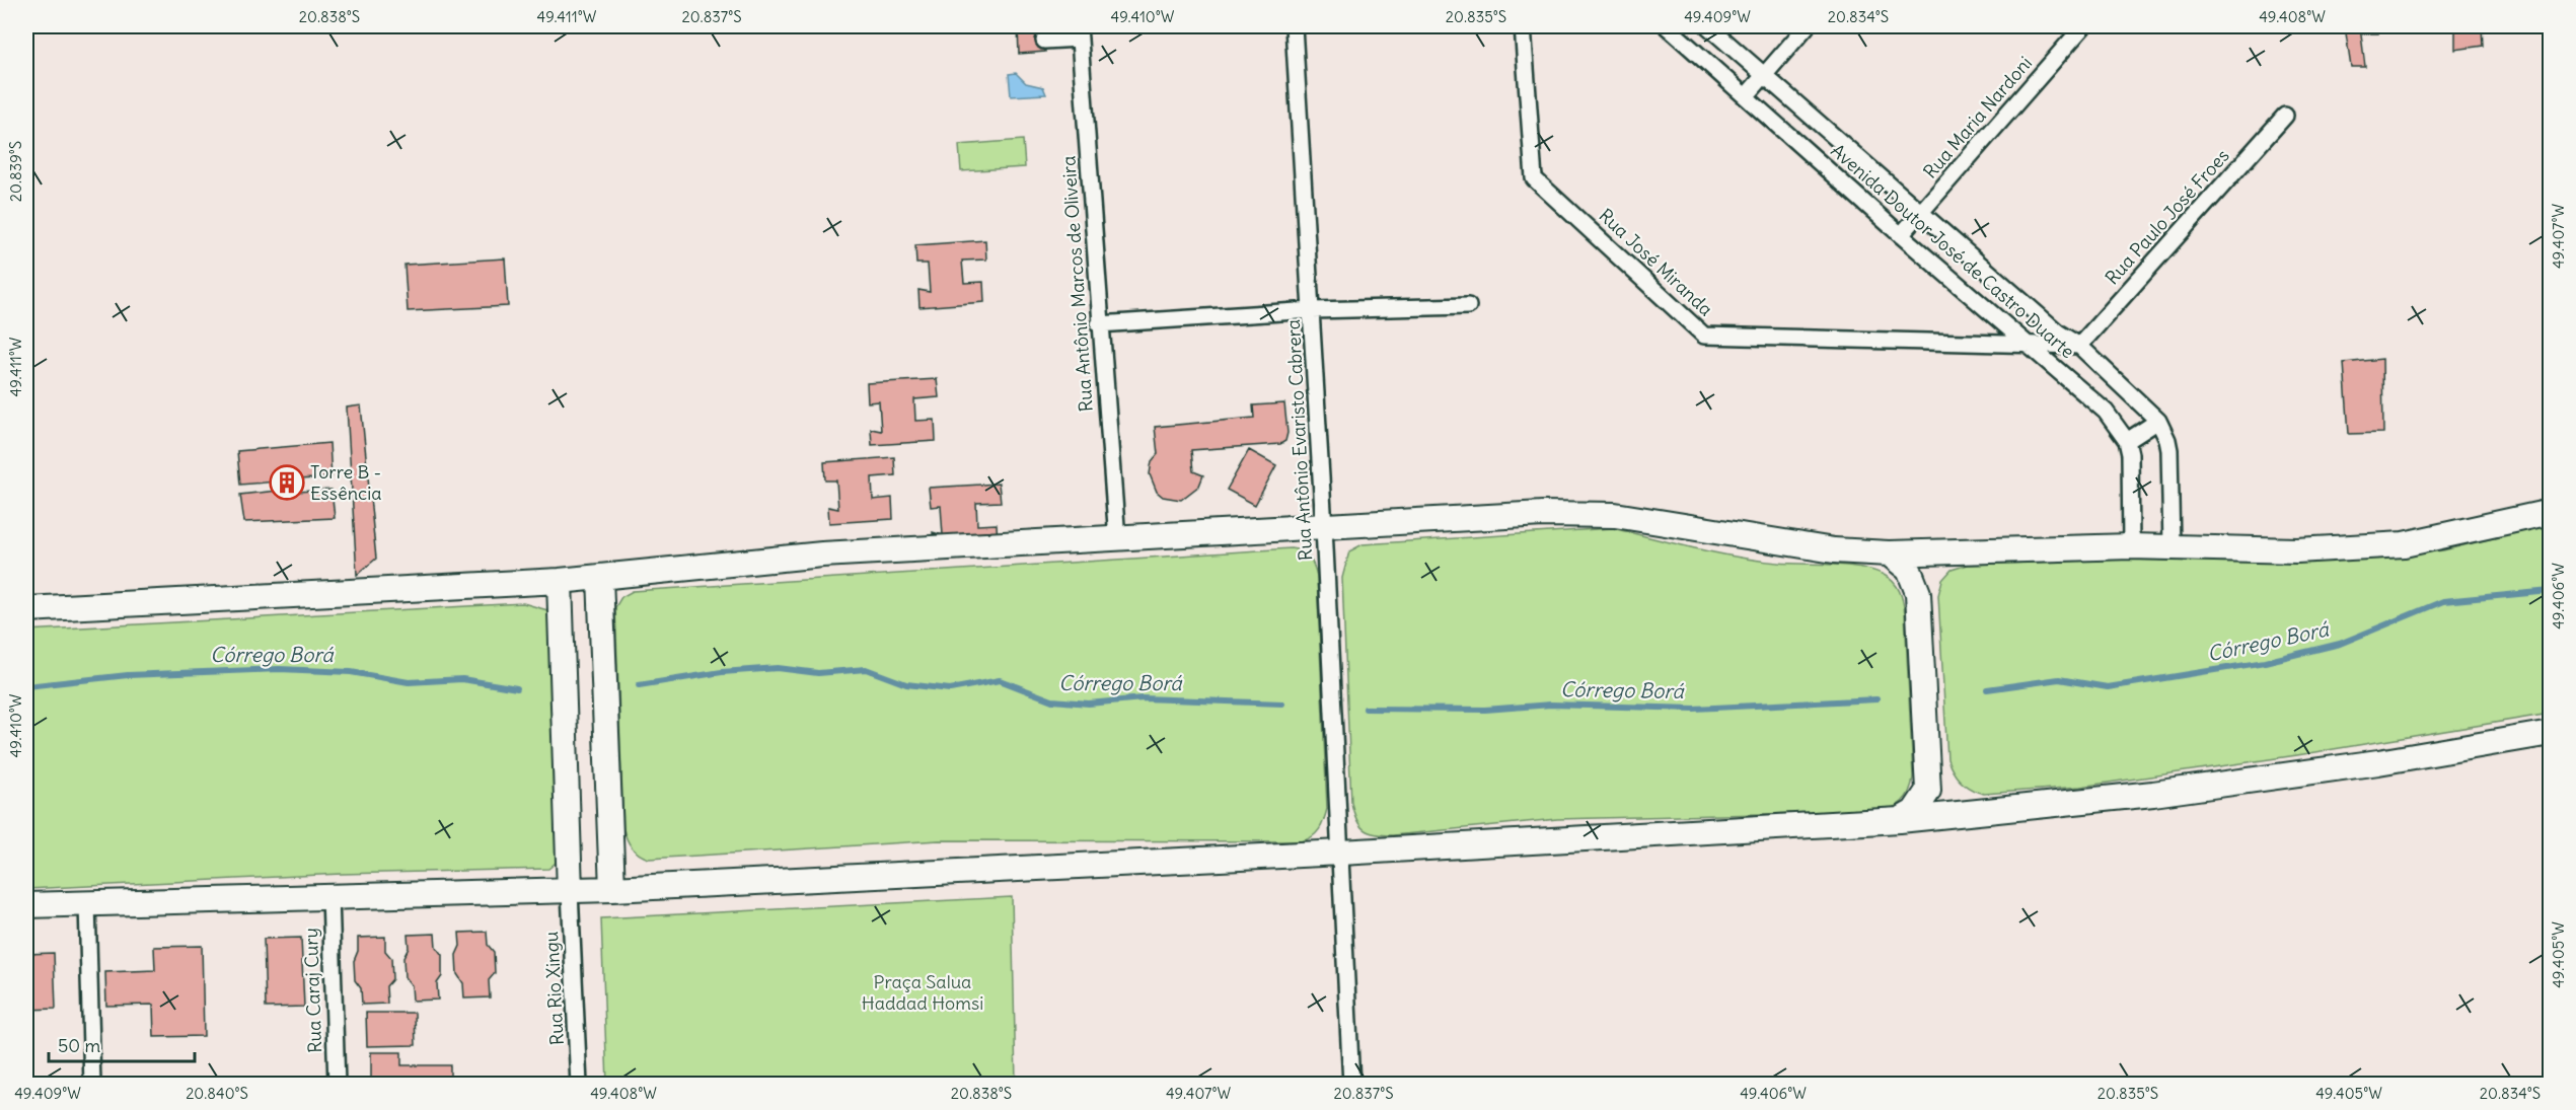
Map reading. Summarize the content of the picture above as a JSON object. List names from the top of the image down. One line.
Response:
{"streets":{"street":["Rua Maria Nardoni","Rua Paulo José Froes","Avenida Doutor José de Castro Duarte","Rua José Miranda","Rua Antônio Marcos de Oliveira","Rua Antônio Evaristo Cabrera","Rua Rio Xingu","Rua Caraj Cury"]},"crossings":[["Rua Maria Nardoni","Avenida Doutor José de Castro Duarte"],["Rua Paulo José Froes","Avenida Doutor José de Castro Duarte"],["Rua Paulo José Froes","Rua José Miranda"],["Avenida Doutor José de Castro Duarte","Rua José Miranda"]],"water":["Córrego Borá"],"parks":["Praça Salua Haddad Homsi"],"places":{"building":["Torre B - Essência"]},"scale_bar":"50 m","coordinates":["20.838°S","49.411°W","20.837°S","49.410°W","20.835°S","49.409°W","20.834°S","49.408°W","20.839°S","49.407°W","49.406°W","49.405°W","20.840°S"]}
